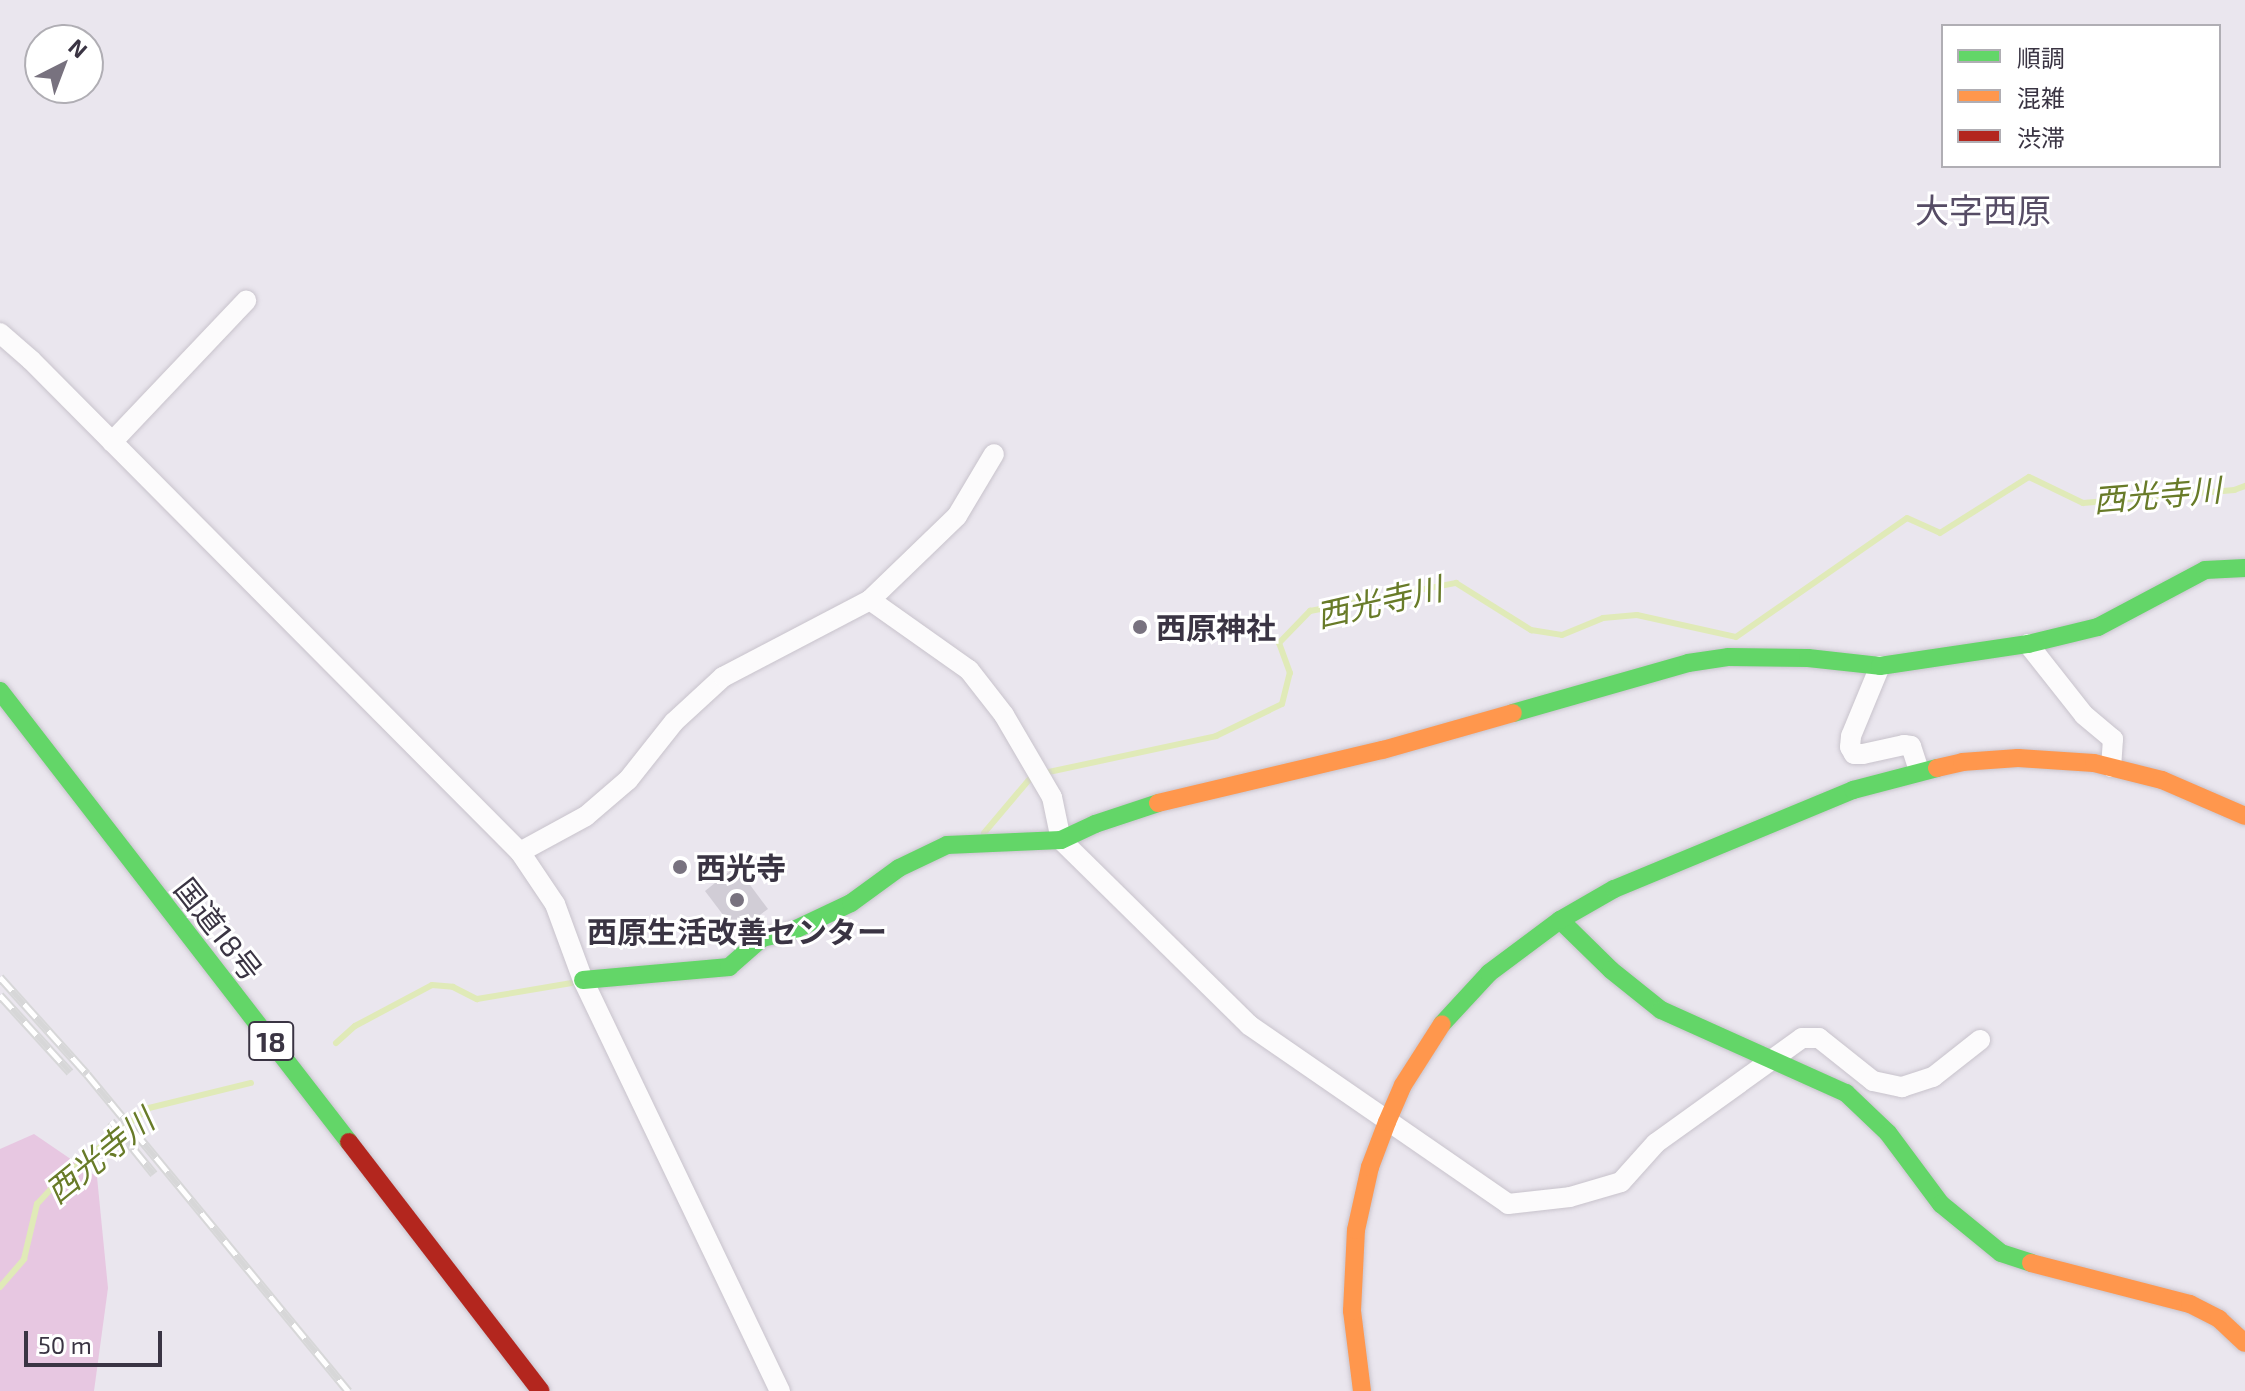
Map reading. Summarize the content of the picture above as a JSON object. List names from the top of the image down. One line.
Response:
{"streets":{"main road":["国道18号","18"]},"districts":["大字西原"],"water":["西光寺川"],"places":["西原神社","西光寺","西原生活改善センター"],"legend":["順調","混雑","渋滞"],"scale_bar":"50 m","north":"top right"}
